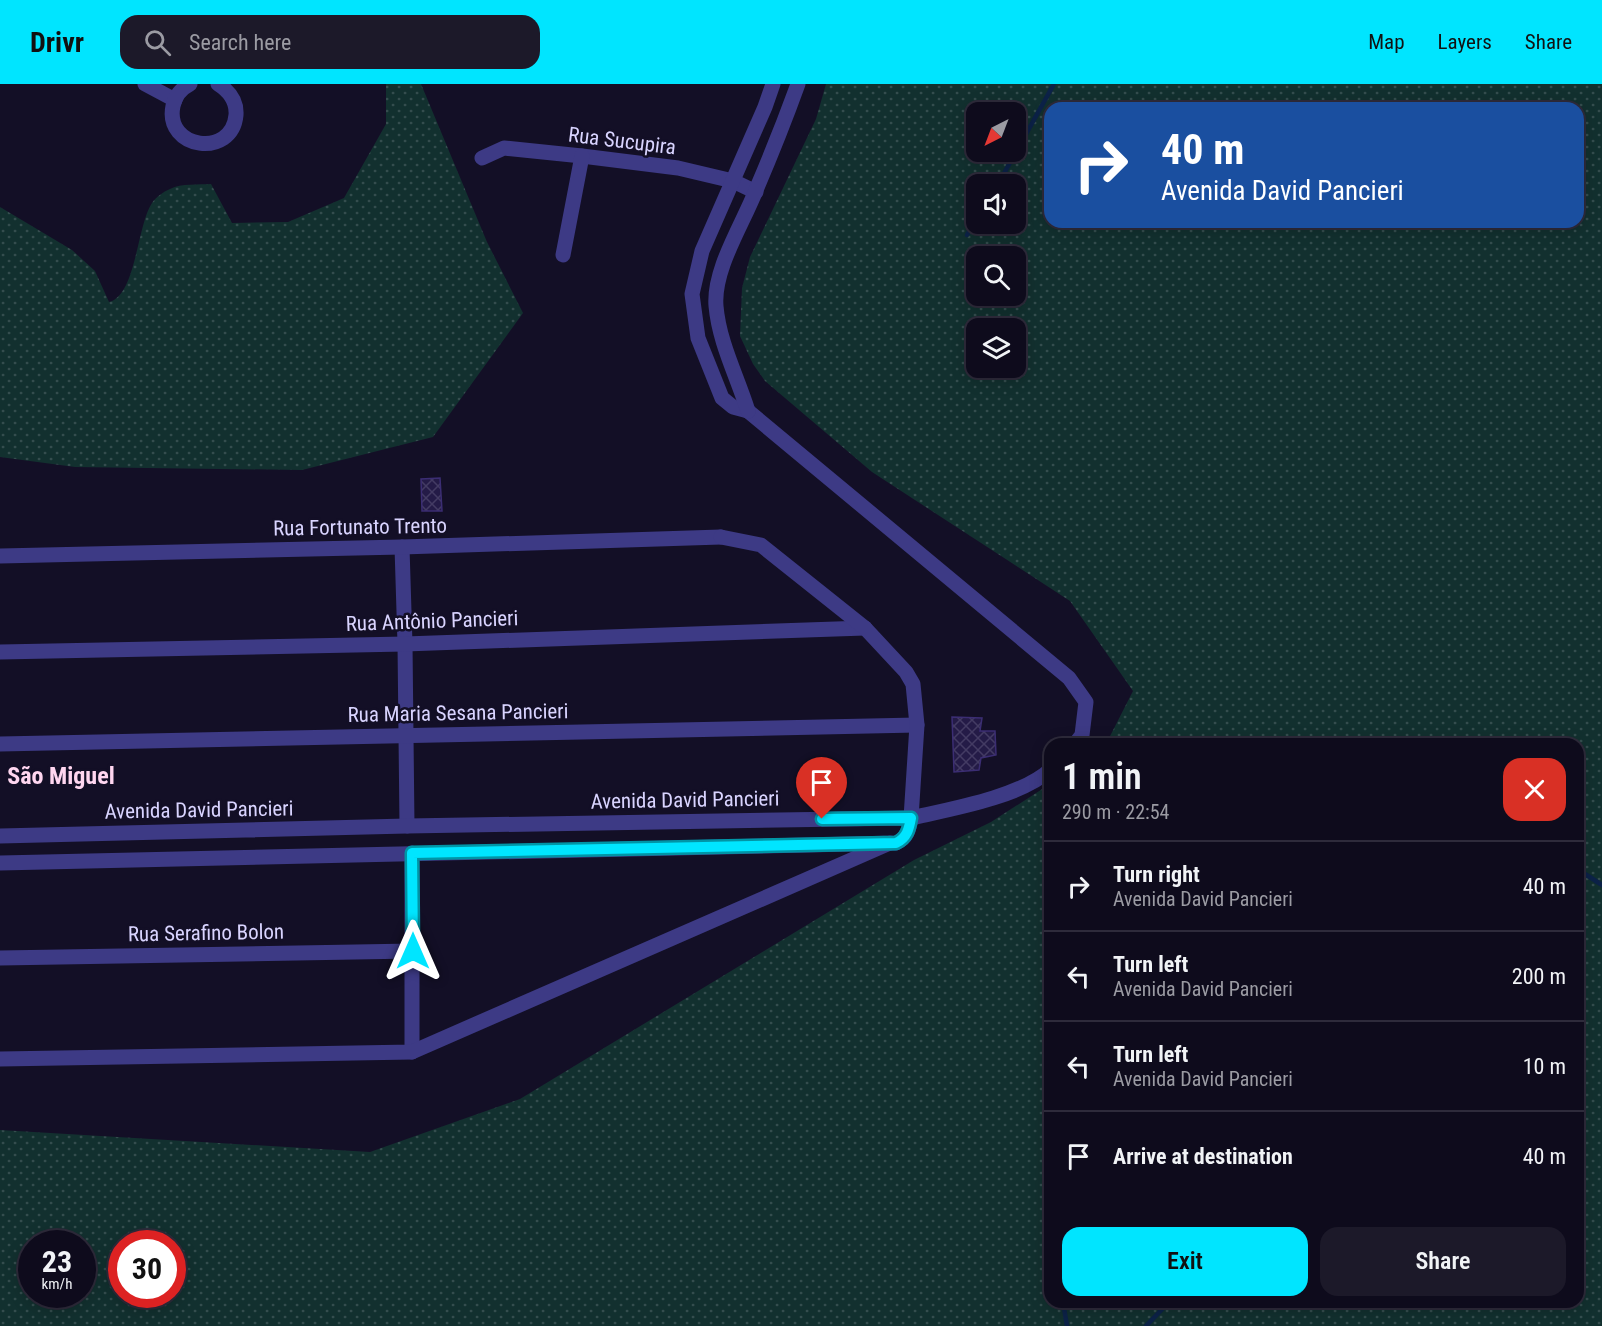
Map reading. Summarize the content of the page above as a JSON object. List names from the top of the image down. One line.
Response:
{"streets":{"street":["Rua Sucupira","Rua Fortunato Trento","Rua Antônio Pancieri","Rua Maria Sesana Pancieri","Avenida David Pancieri","Rua Serafino Bolon"]},"crossings":[["Rua Fortunato Trento","Rua Antônio Pancieri"],["Rua Fortunato Trento","Rua Maria Sesana Pancieri"],["Rua Fortunato Trento","Avenida David Pancieri"]],"districts":["São Miguel"],"north":"bottom left","page":{"header":"Drivr","search":"Search here","nav":["Map","Layers","Share"],"turn":["40 m","Avenida David Pancieri"],"heading":["1 min","290 m · 22:54"],"list":[{"name":"Turn right","note":"Avenida David Pancieri","value":"40 m"},{"name":"Turn left","note":"Avenida David Pancieri","value":"200 m"},{"name":"Turn left","note":"Avenida David Pancieri","value":"10 m"},{"name":"Arrive at destination","value":"40 m"}],"buttons":["Exit","Share"],"speed":"23 km/h","limit":"30"}}
